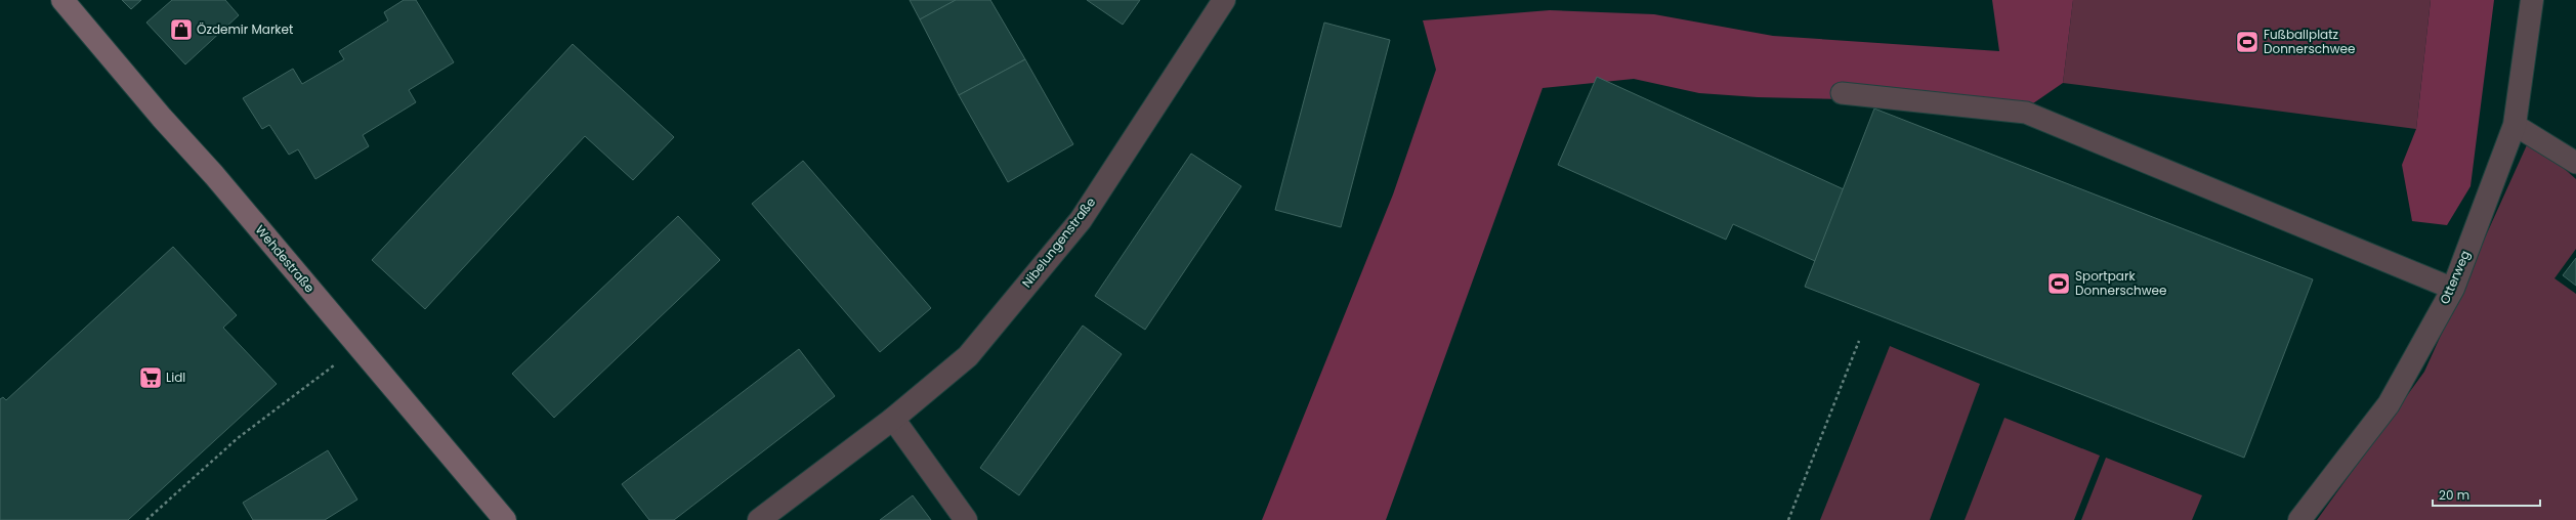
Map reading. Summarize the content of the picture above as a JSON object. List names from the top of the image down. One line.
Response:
{"streets":{"street":["Nibelungenstraße","Wehdestraße","Otterweg"]},"places":{"shop":["Özdemir Market"],"sports":["Fußballplatz Donnerschwee","Sportpark Donnerschwee"],"supermarket":["Lidl"]},"scale_bar":"20 m"}
